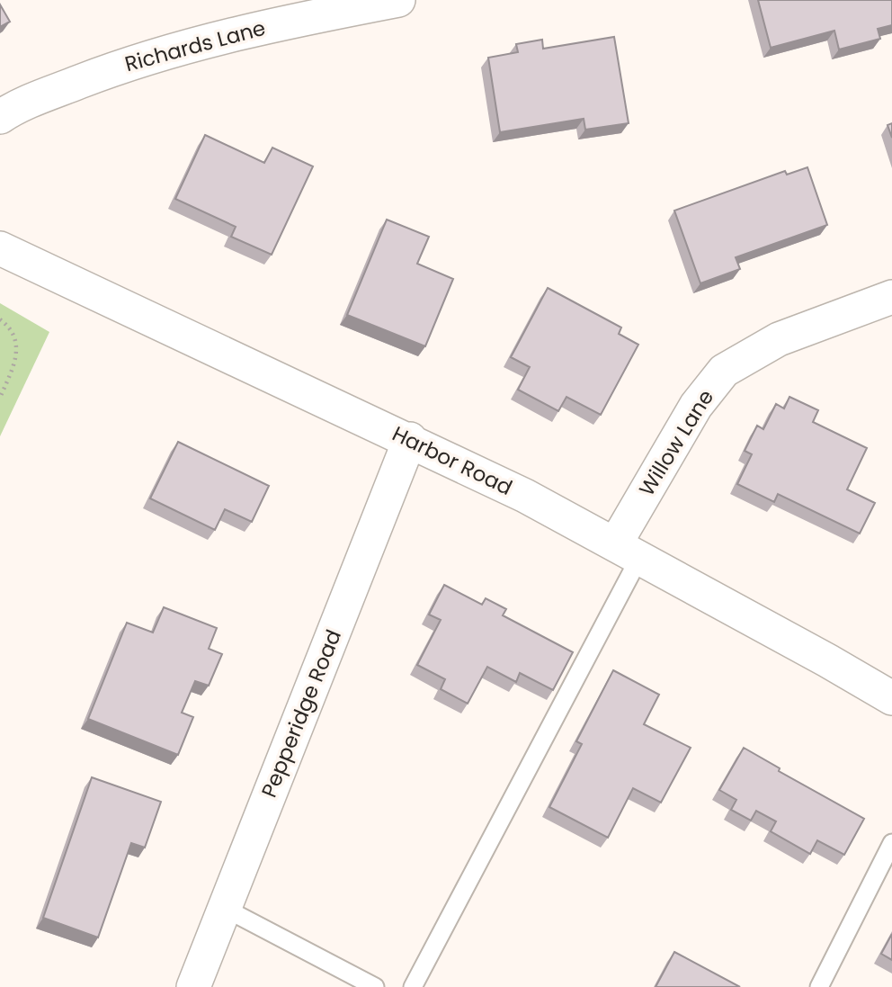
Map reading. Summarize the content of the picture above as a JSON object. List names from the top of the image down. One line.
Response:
{"streets":{"street":["Richards Lane","Willow Lane","Harbor Road","Pepperidge Road"]},"crossings":[["Willow Lane","Harbor Road"],["Harbor Road","Pepperidge Road"]]}
